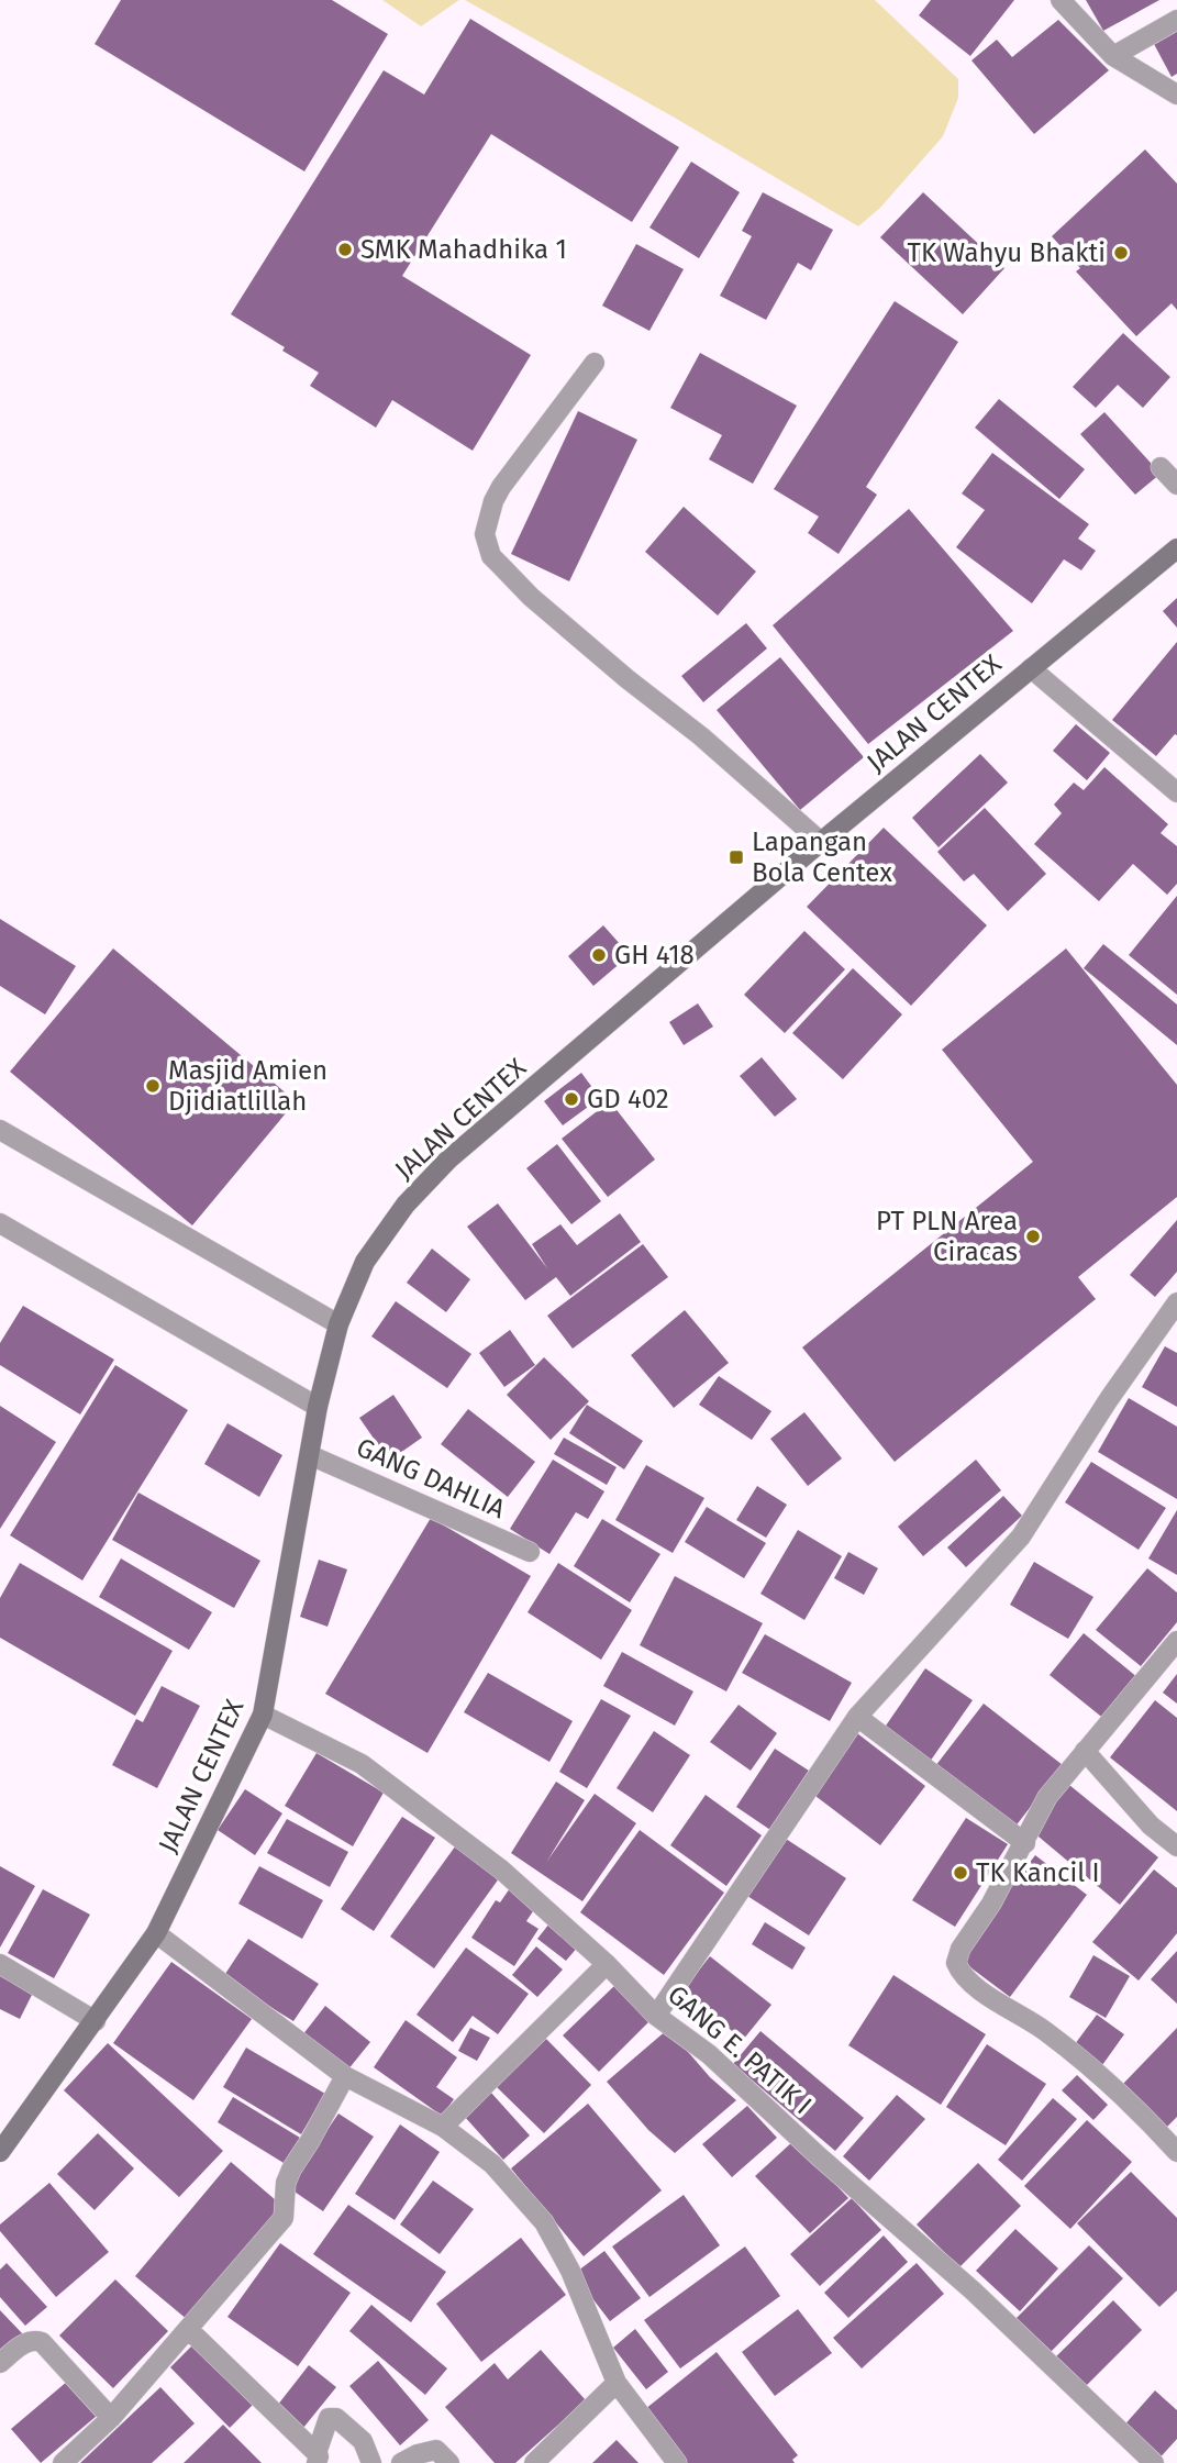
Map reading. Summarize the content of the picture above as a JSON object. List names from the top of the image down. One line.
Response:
{"streets":{"street":["JALAN CENTEX","GANG DAHLIA","GANG E. PATIK I"]},"crossings":[["JALAN CENTEX","GANG DAHLIA"],["JALAN CENTEX","GANG E. PATIK I"]],"places":{"other":["SMK Mahadhika 1","TK Wahyu Bhakti","GH 418","Masjid Amien Djidiatlillah","GD 402","PT PLN Area Ciracas","TK Kancil I"],"transit":["Lapangan Bola Centex"]}}
